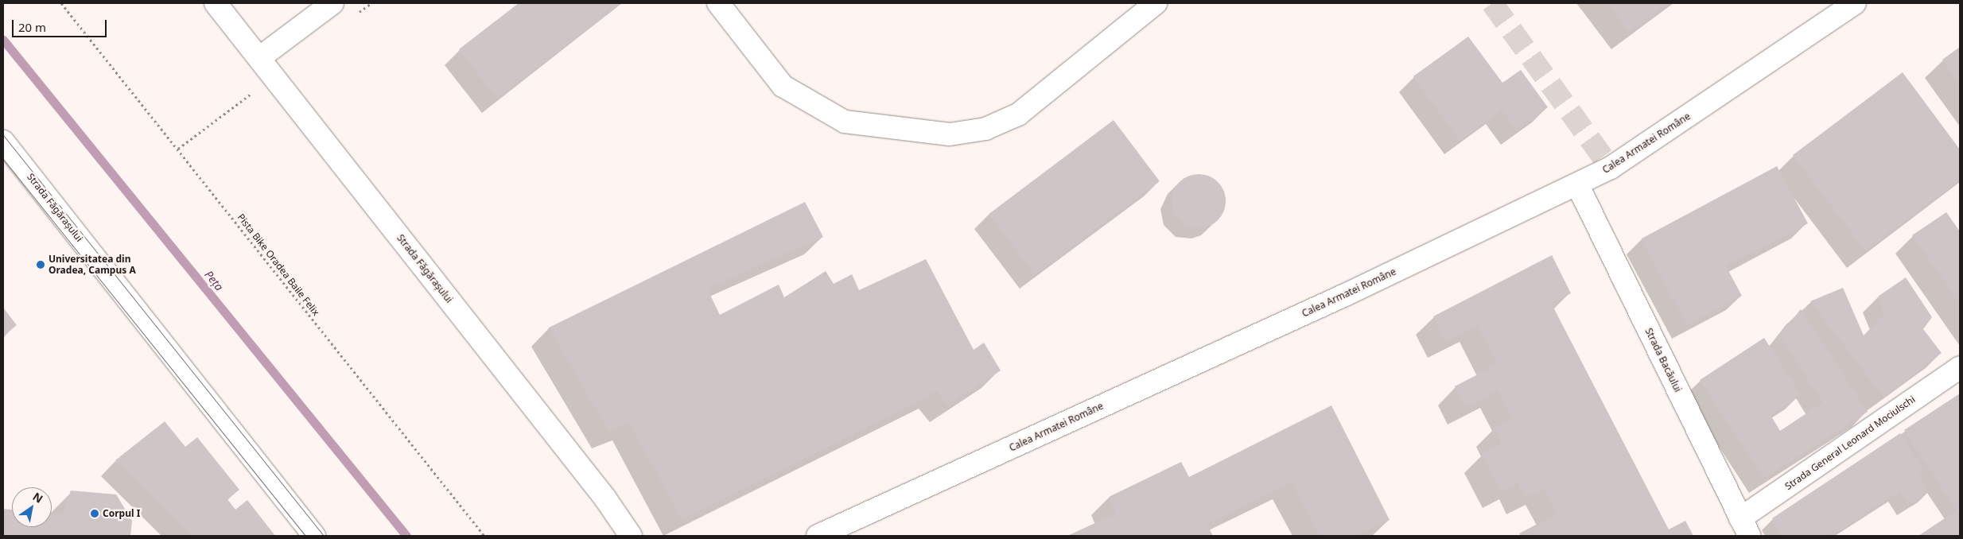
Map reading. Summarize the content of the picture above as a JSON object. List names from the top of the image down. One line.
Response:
{"streets":{"street":["Calea Armatei Române","Strada Făgărașului","Strada Bacăului","Strada General Leonard Mociulschi"],"path":["Pista Bike Oradea Baile Felix"]},"crossings":[["Calea Armatei Române","Strada Bacăului"],["Strada Bacăului","Strada General Leonard Mociulschi"]],"water":["Peța"],"places":["Universitatea din Oradea, Campus A","Corpul I"],"scale_bar":"20 m","north":"top right"}
